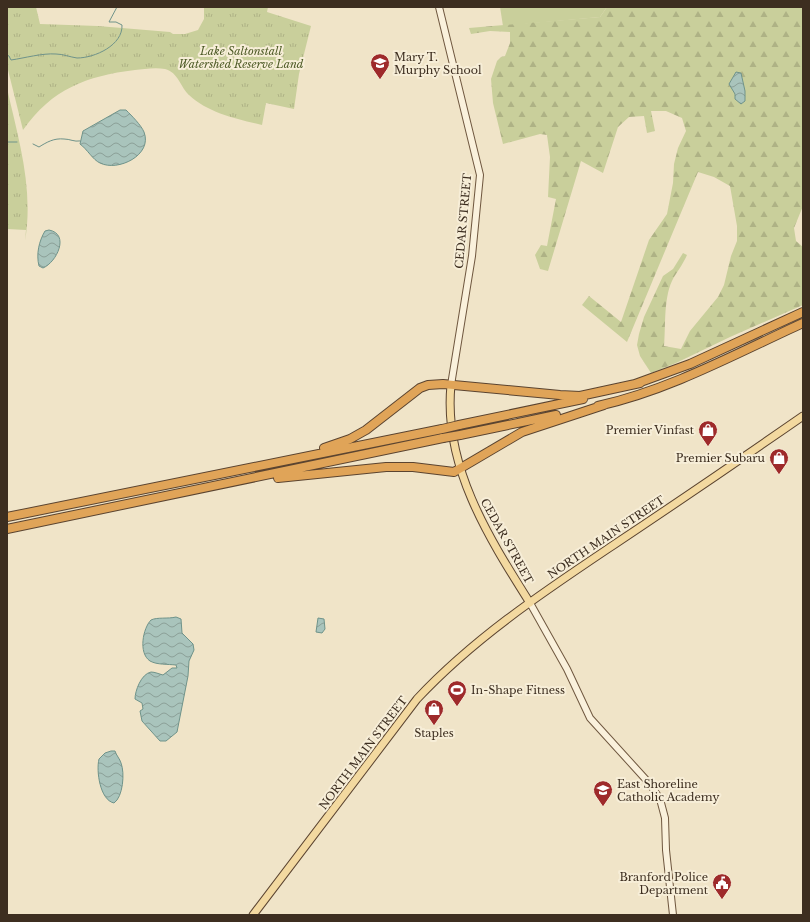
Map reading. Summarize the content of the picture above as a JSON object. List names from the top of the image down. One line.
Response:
{"streets":{"main road":["CEDAR STREET","NORTH MAIN STREET"]},"crossings":[["CEDAR STREET","NORTH MAIN STREET"]],"parks":["Lake Saltonstall Watershed Reserve Land"],"places":{"school or university":["Mary T. Murphy School","East Shoreline Catholic Academy"],"shop":["Premier Vinfast","Premier Subaru","Staples"],"sports":["In-Shape Fitness"],"public building":["Branford Police Department"]}}
